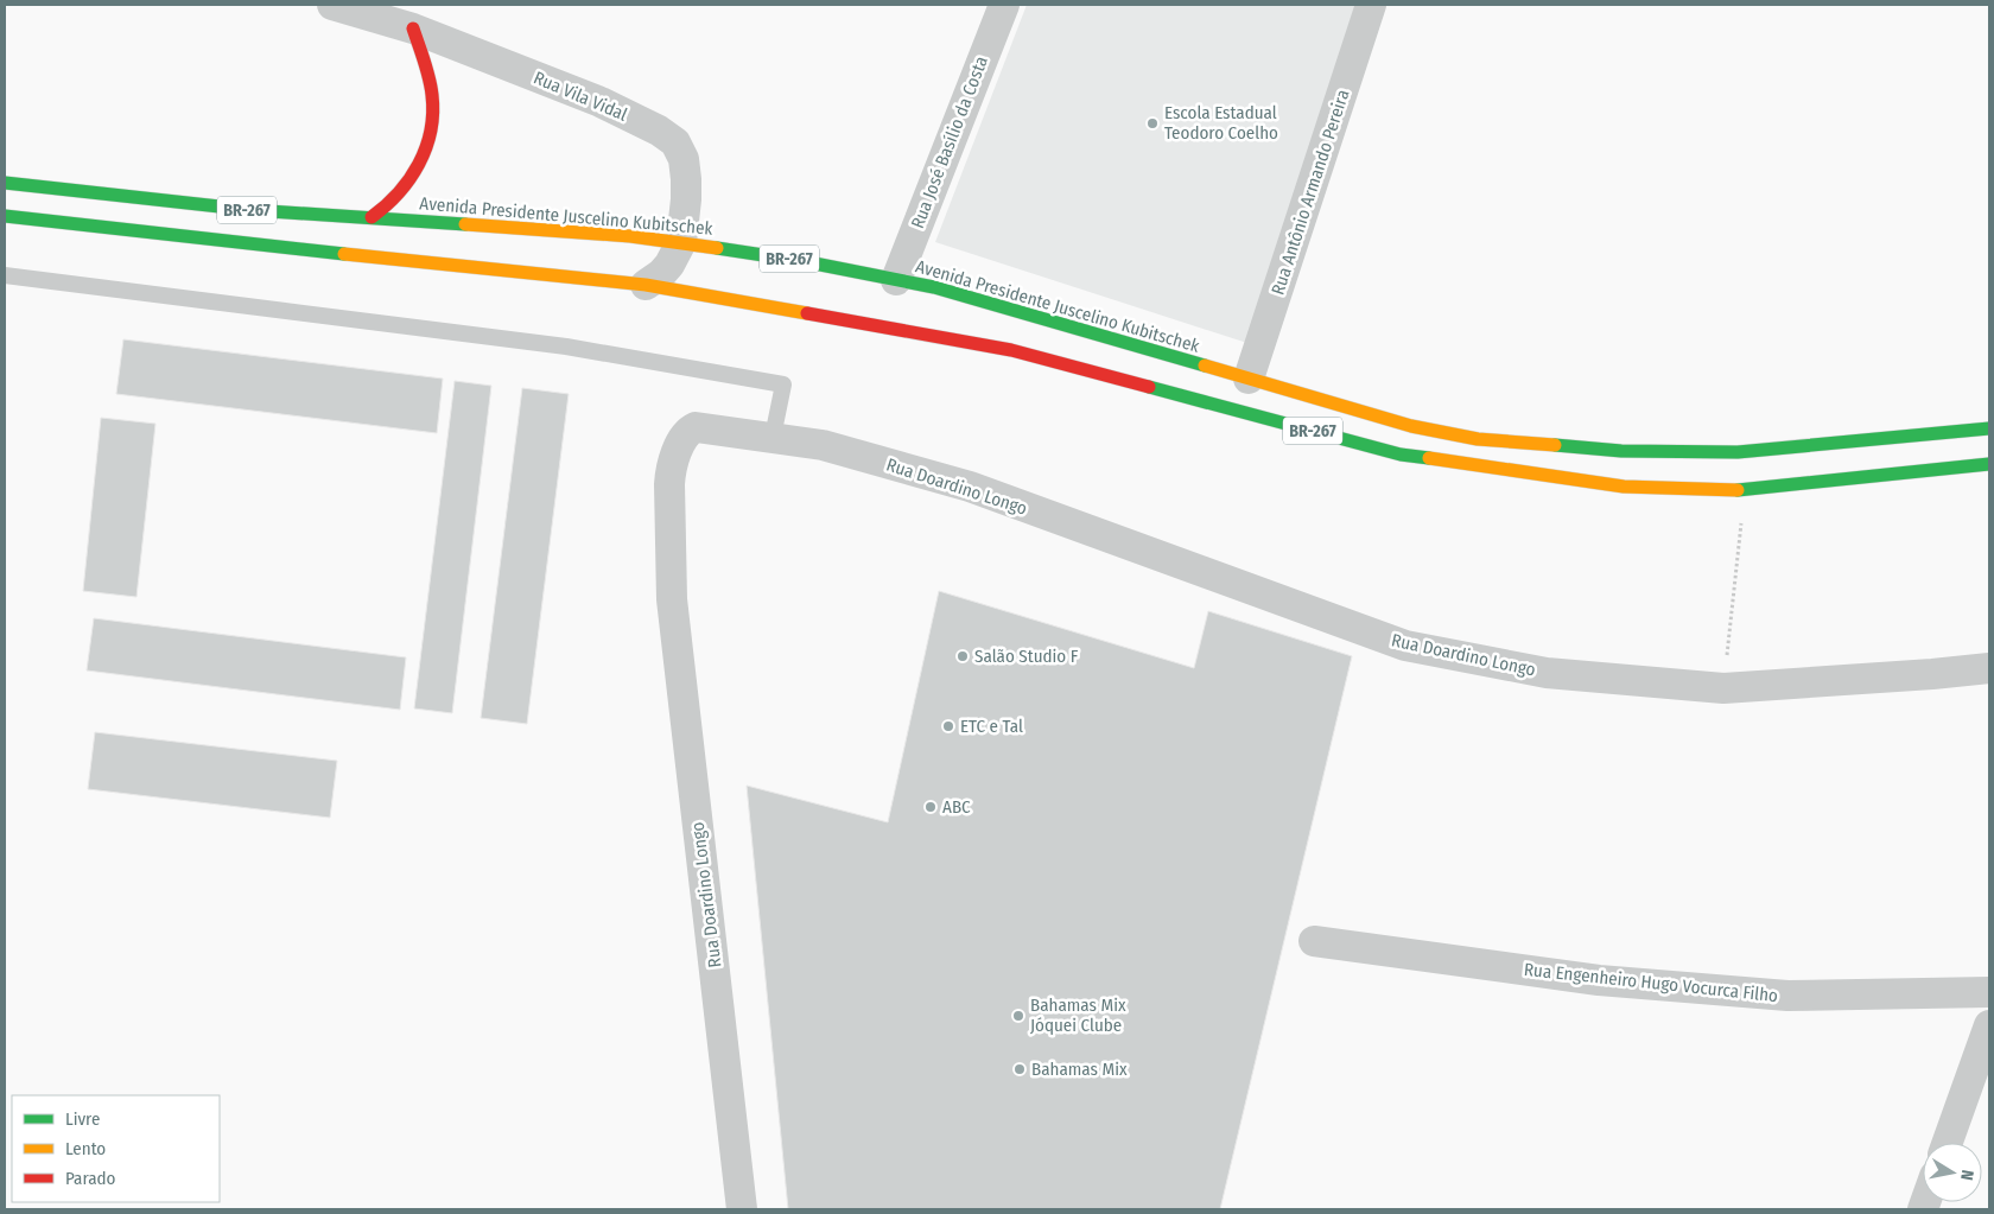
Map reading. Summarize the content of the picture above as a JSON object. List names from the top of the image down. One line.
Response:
{"streets":{"highway":["BR-267","Avenida Presidente Juscelino Kubitschek"],"street":["Rua Vila Vidal","Rua José Basílio da Costa","Rua Antônio Armando Pereira","Rua Doardino Longo","Rua Engenheiro Hugo Vocurca Filho"]},"crossings":[["Rua Vila Vidal","BR-267"],["Rua Vila Vidal","Avenida Presidente Juscelino Kubitschek"],["Rua José Basílio da Costa","Avenida Presidente Juscelino Kubitschek"],["Rua Antônio Armando Pereira","Avenida Presidente Juscelino Kubitschek"]],"places":["Escola Estadual Teodoro Coelho","Salão Studio F","ETC e Tal","ABC","Bahamas Mix Jóquei Clube","Bahamas Mix"],"legend":["Livre","Lento","Parado"],"north":"right"}
